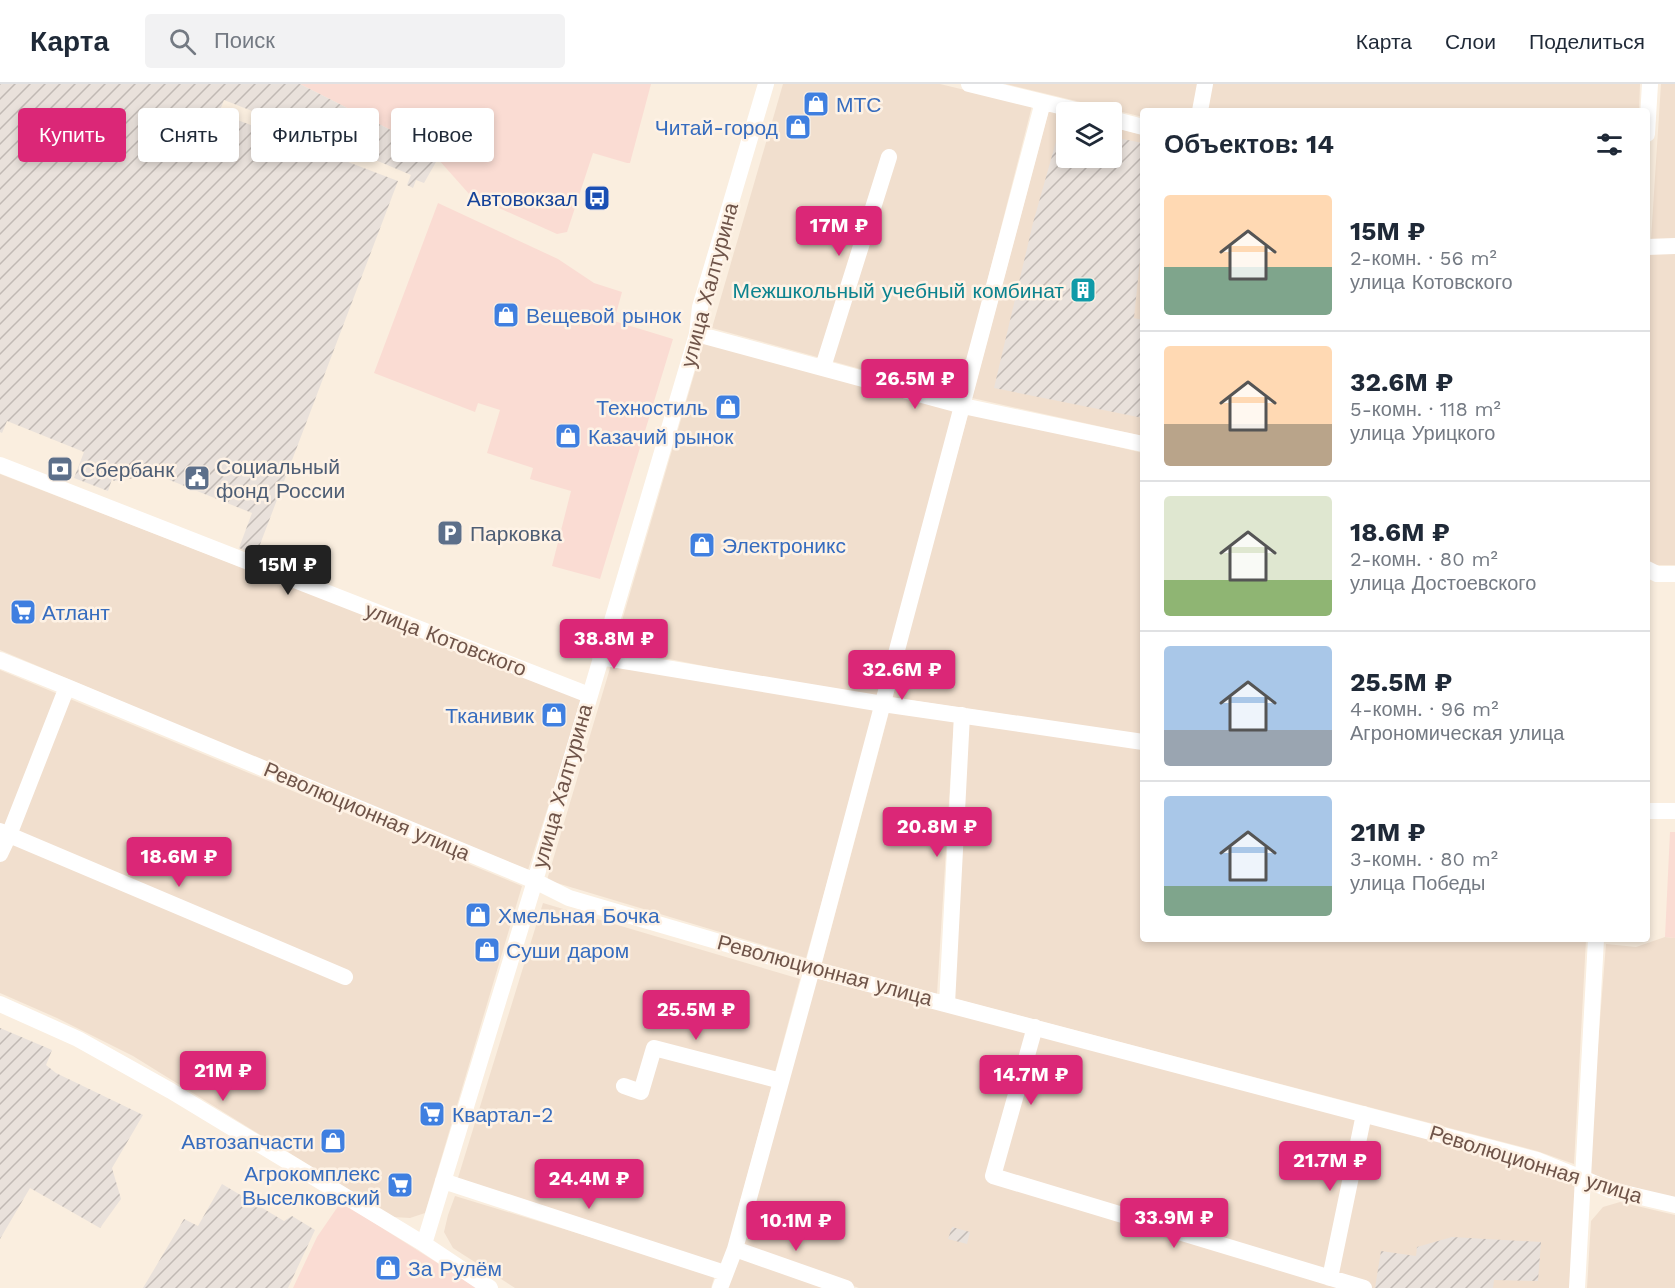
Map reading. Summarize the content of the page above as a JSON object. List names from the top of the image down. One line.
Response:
{"streets":{"street":["улица Халтурина","улица Котовского","Революционная улица"]},"crossings":[["улица Халтурина","улица Котовского"],["улица Халтурина","Революционная улица"]],"places":{"shop":["МТС","Читай-город","Вещевой рынок","Техностиль","Казачий рынок","Электроникс","Тканивик","Хмельная Бочка","Суши даром","Автозапчасти","За Рулём"],"bus stop":["Автовокзал"],"building":["Межшкольный учебный комбинат"],"bank":["Сбербанк"],"public building":["Социальный фонд России"],"parking":["Парковка"],"supermarket":["Атлант","Квартал-2","Агрокомплекс Выселковский"]},"page":{"header":"Карта","search":"Поиск","nav":["Карта","Слои","Поделиться"],"chip":["Купить","Снять","Фильтры","Новое"],"heading":"Объектов: 14","list":[{"name":"15M ₽","note":"2-комн. · 56 m² · улица Котовского"},{"name":"32.6M ₽","note":"5-комн. · 118 m² · улица Урицкого"},{"name":"18.6M ₽","note":"2-комн. · 80 m² · улица Достоевского"},{"name":"25.5M ₽","note":"4-комн. · 96 m² · Агрономическая улица"},{"name":"21M ₽","note":"3-комн. · 80 m² · улица Победы"}],"price":["17M ₽","26.5M ₽","15M ₽","38.8M ₽","32.6M ₽","20.8M ₽","18.6M ₽","25.5M ₽","21M ₽","14.7M ₽","21.7M ₽","24.4M ₽","33.9M ₽","10.1M ₽"]}}
